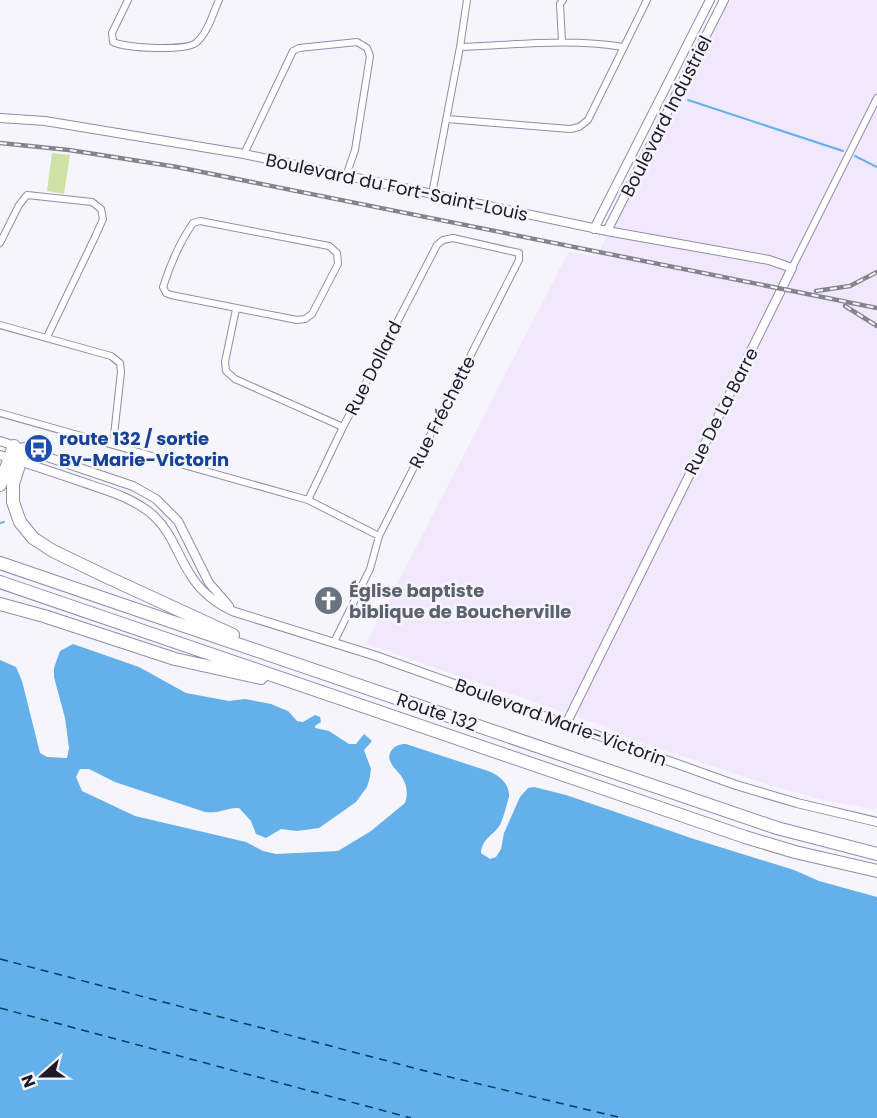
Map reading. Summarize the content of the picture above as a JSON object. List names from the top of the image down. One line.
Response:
{"streets":{"highway":["Route 132"],"street":["Boulevard Industriel","Boulevard du Fort-Saint-Louis","Rue Dollard","Rue De La Barre","Rue Fréchette","Boulevard Marie-Victorin"]},"crossings":[["Boulevard Industriel","Boulevard du Fort-Saint-Louis"],["Boulevard du Fort-Saint-Louis","Rue De La Barre"],["Rue Dollard","Rue Fréchette"],["Rue De La Barre","Boulevard Marie-Victorin"],["Rue Fréchette","Boulevard Marie-Victorin"]],"places":{"bus stop":["route 132 / sortie Bv-Marie-Victorin"],"church":["Église baptiste biblique de Boucherville"]},"north":"left"}
